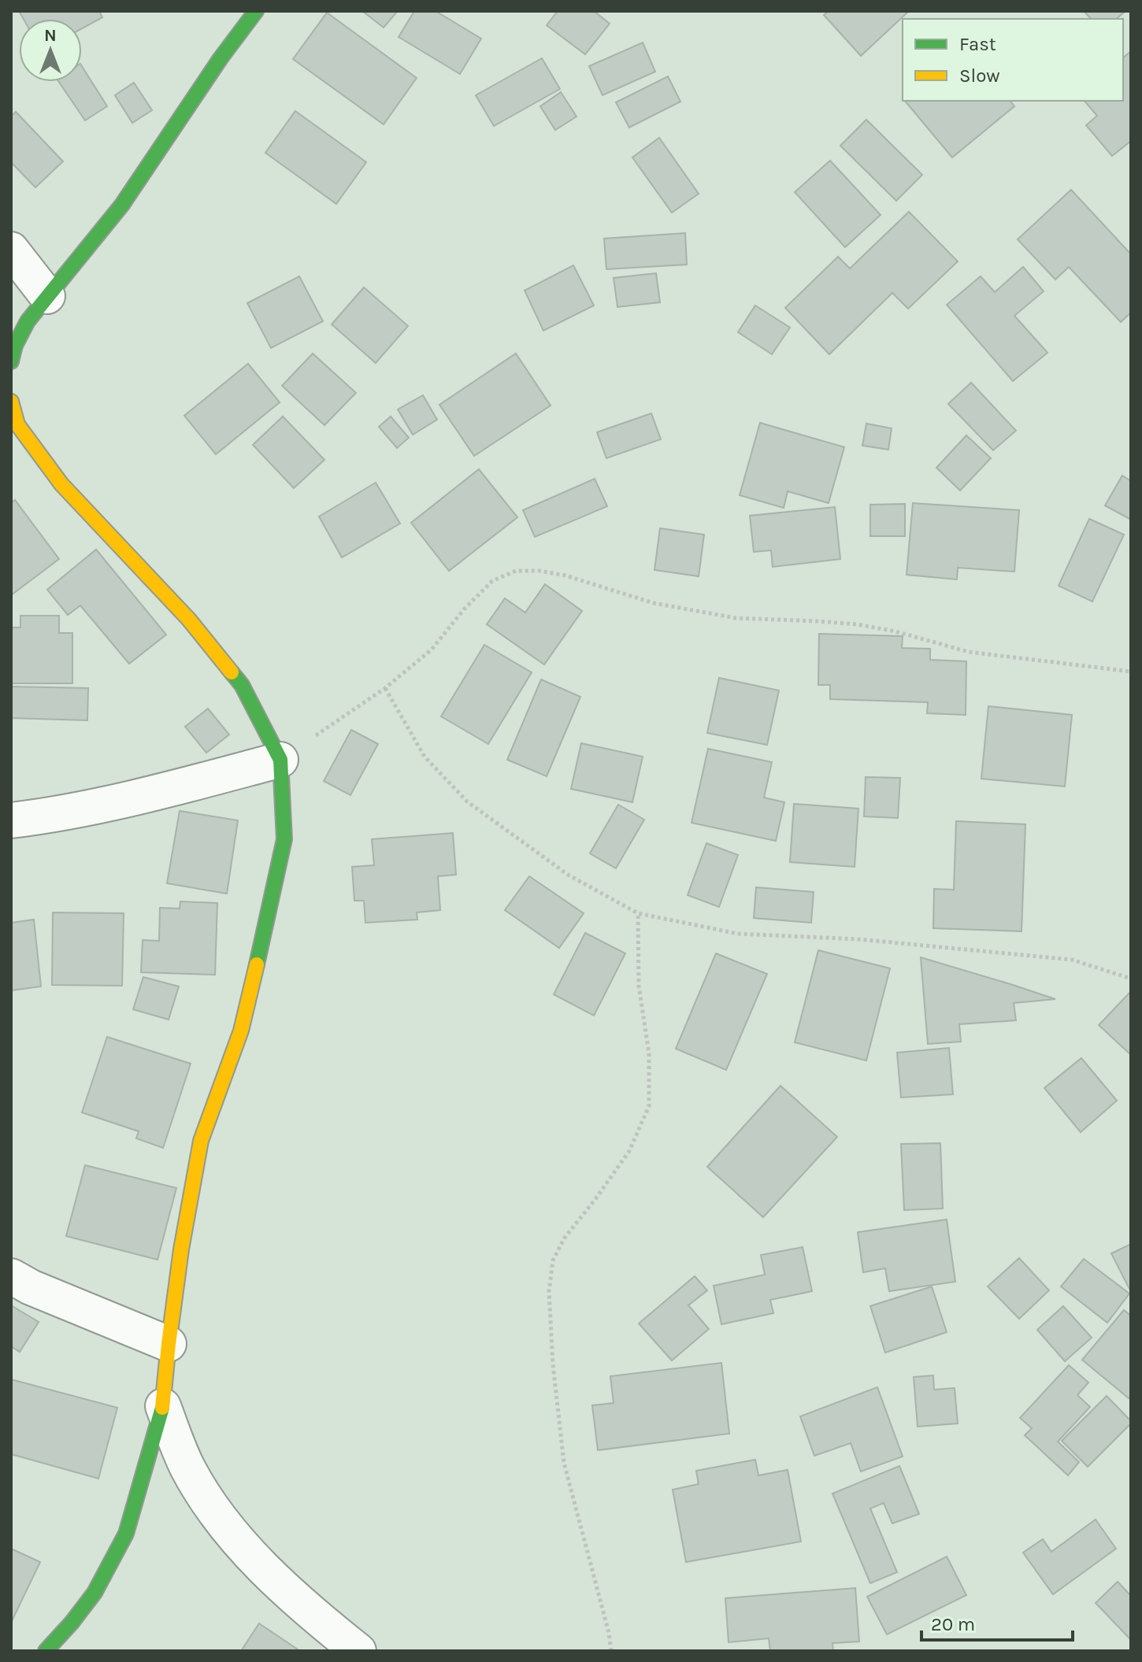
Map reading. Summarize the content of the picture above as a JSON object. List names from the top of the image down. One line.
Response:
{"legend":["Fast","Slow"],"scale_bar":"20 m","north":"top"}
